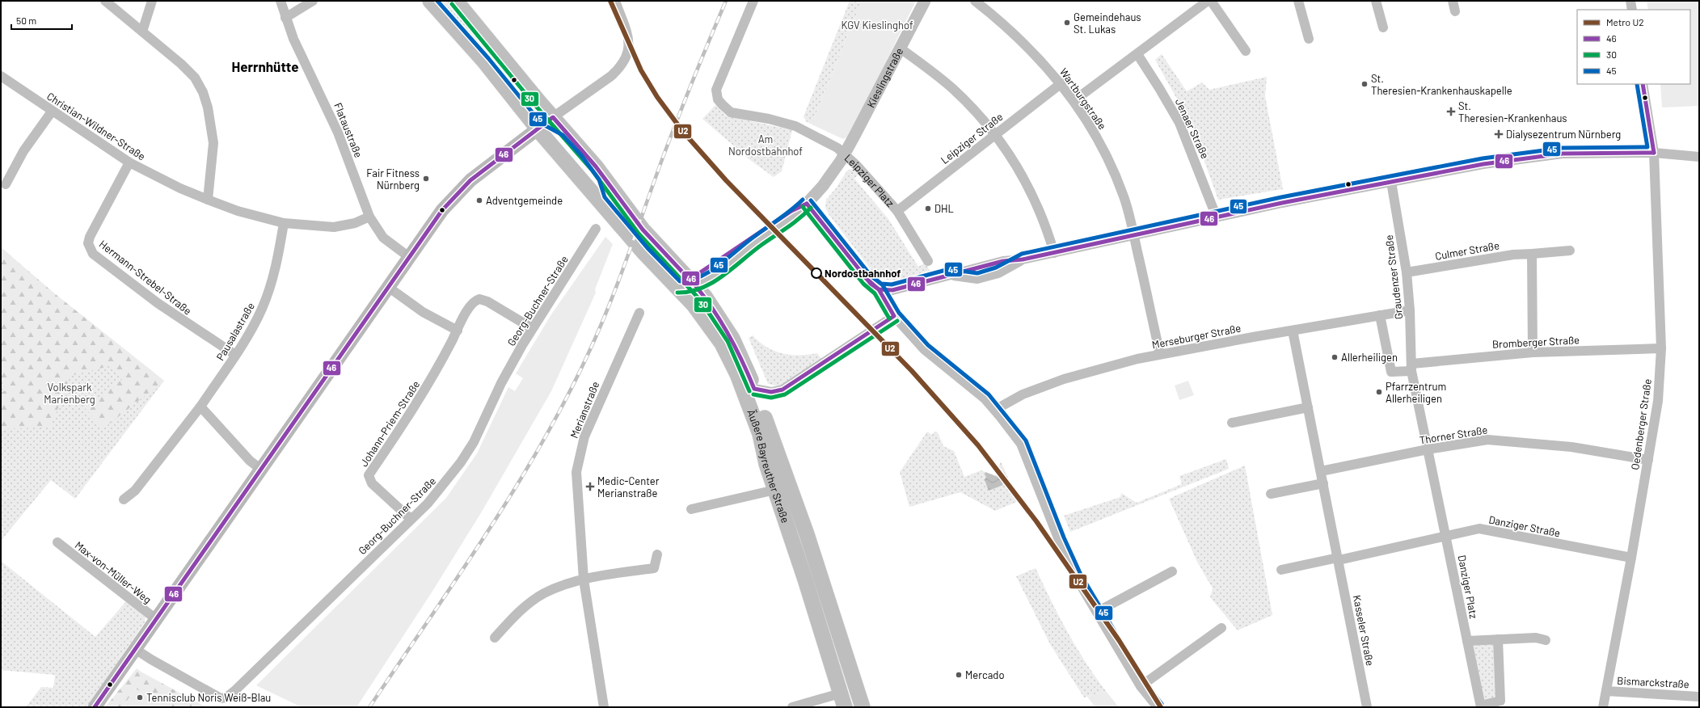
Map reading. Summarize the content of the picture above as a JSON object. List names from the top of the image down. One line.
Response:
{"streets":{"main road":["Äußere Bayreuther Straße"],"street":["Kieslingstraße","Wartburgstraße","Christian-Wildner-Straße","Jenaer Straße","Flataustraße","Leipziger Straße","Leipziger Platz","Culmer Straße","Hermann-Strebel-Straße","Graudenzer Straße","Georg-Buchner-Straße","Pausalastraße","Merseburger Straße","Bromberger Straße","Merianstraße","Johann-Priem-Straße","Oedenberger Straße","Thorner Straße","Danziger Straße","Max-von-Müller-Weg","Danziger Platz","Kasseler Straße","Bismarckstraße"]},"crossings":[["Kieslingstraße","Leipziger Platz"],["Wartburgstraße","Leipziger Straße"],["Wartburgstraße","Merseburger Straße"],["Christian-Wildner-Straße","Flataustraße"],["Christian-Wildner-Straße","Hermann-Strebel-Straße"],["Christian-Wildner-Straße","Pausalastraße"],["Leipziger Straße","Leipziger Platz"],["Leipziger Platz","Äußere Bayreuther Straße"],["Culmer Straße","Graudenzer Straße"],["Hermann-Strebel-Straße","Pausalastraße"],["Graudenzer Straße","Merseburger Straße"],["Graudenzer Straße","Bromberger Straße"],["Graudenzer Straße","Thorner Straße"],["Graudenzer Straße","Danziger Straße"],["Graudenzer Straße","Danziger Platz"],["Georg-Buchner-Straße","Johann-Priem-Straße"],["Merseburger Straße","Kasseler Straße"],["Bromberger Straße","Oedenberger Straße"],["Oedenberger Straße","Thorner Straße"],["Oedenberger Straße","Danziger Straße"],["Oedenberger Straße","Bismarckstraße"],["Thorner Straße","Kasseler Straße"],["Danziger Straße","Danziger Platz"],["Danziger Straße","Kasseler Straße"]],"districts":["Herrnhütte"],"parks":["KGV Kieslinghof","Am Nordostbahnhof","Volkspark Marienberg"],"places":{"other":["Gemeindehaus St. Lukas","St. Theresien-Krankenhauskapelle","Fair Fitness Nürnberg","Adventgemeinde","DHL","Nordostbahnhof","Allerheiligen","Pfarrzentrum Allerheiligen","Mercado","Tennisclub Noris Weiß-Blau"],"health":["St. Theresien-Krankenhaus","Dialysezentrum Nürnberg","Medic-Center Merianstraße"]},"lines":["metro line U2","transit line 45","transit line 30","transit line 46"],"legend":["Metro U2","46","30","45"],"scale_bar":"50 m"}
